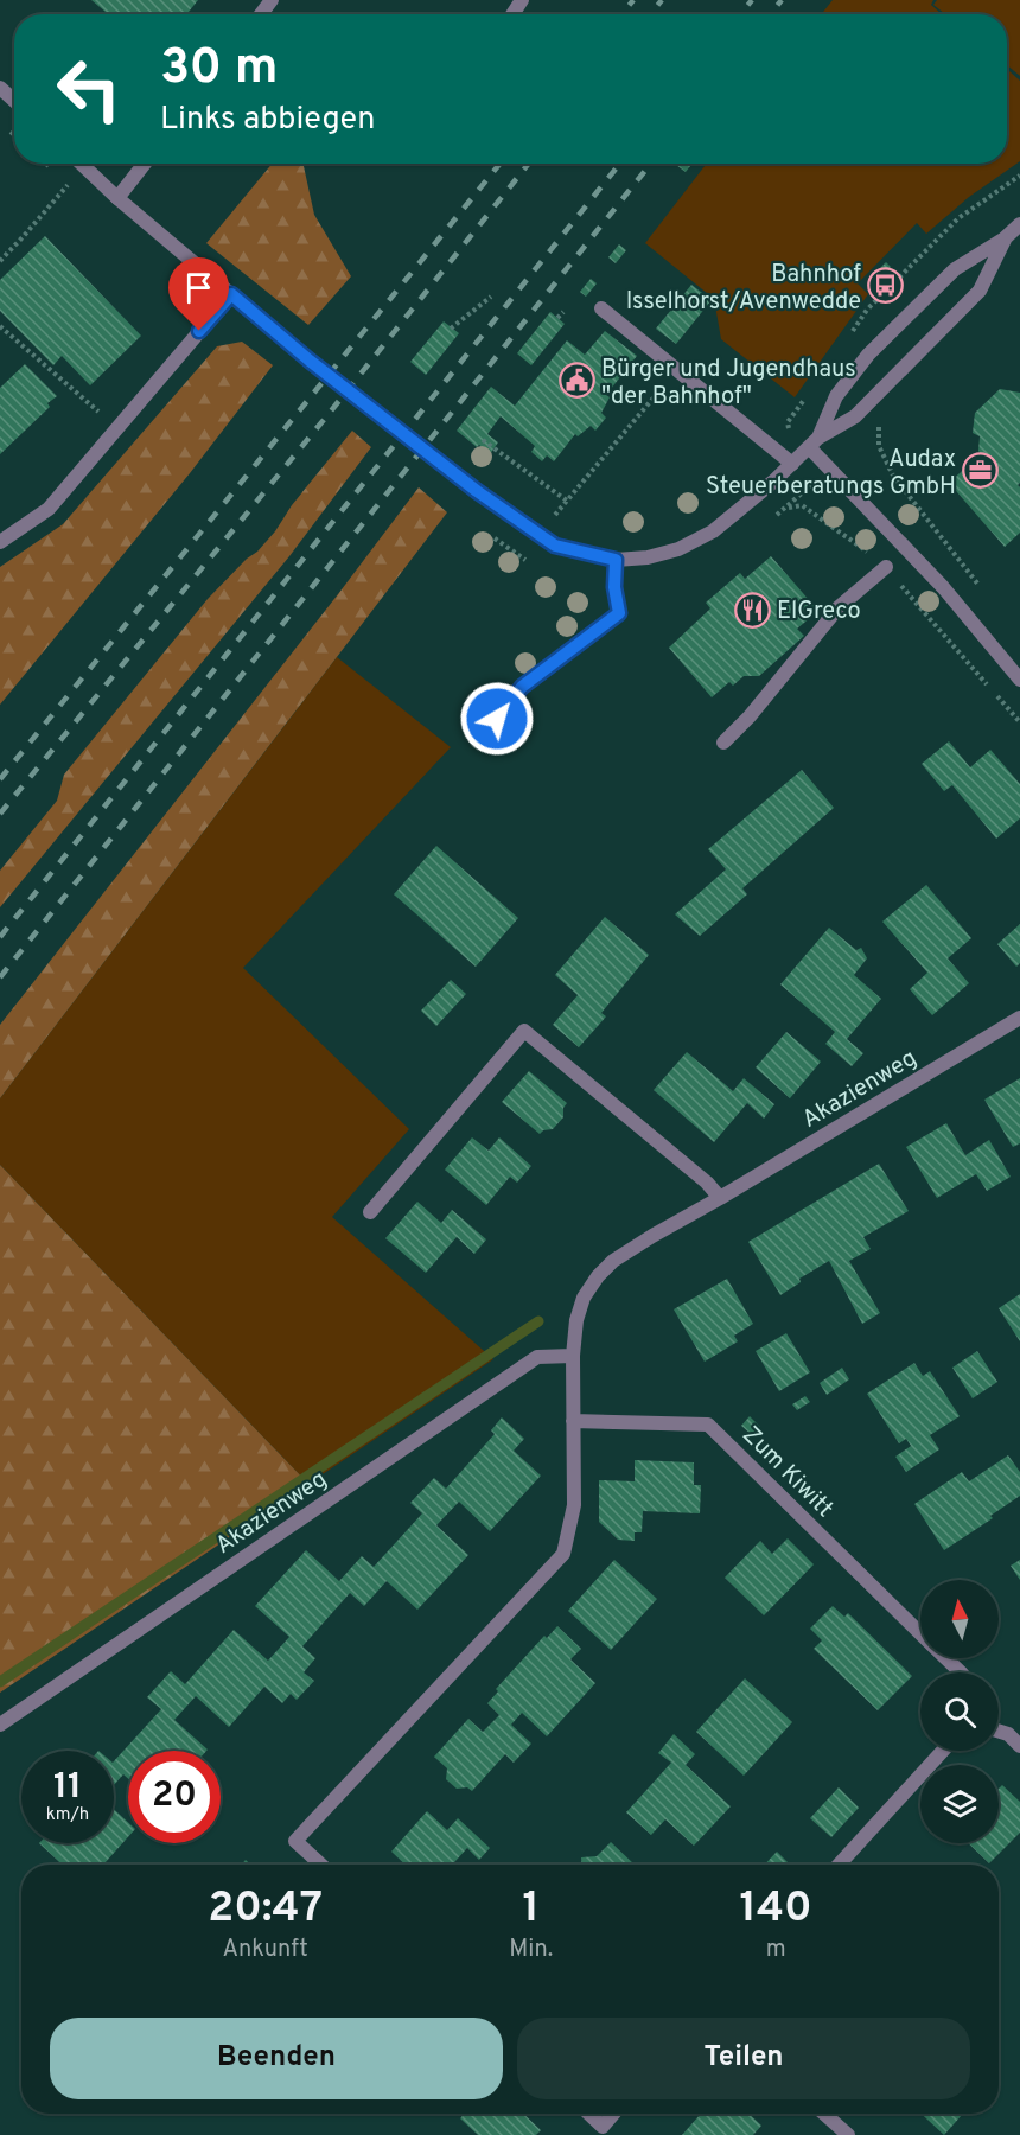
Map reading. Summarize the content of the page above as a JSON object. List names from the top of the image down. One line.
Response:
{"streets":{"street":["Akazienweg","Zum Kiwitt"]},"crossings":[["Akazienweg","Zum Kiwitt"]],"places":{"bus stop":["Bahnhof Isselhorst/Avenwedde"],"public building":["Bürger und Jugendhaus \"der Bahnhof\""],"office":["Audax Steuerberatungs GmbH"],"restaurant":["ElGreco"]},"north":"top","page":{"turn":["30 m","Links abbiegen"],"speed":"11 km/h","limit":"20","eta":["20:47","Ankunft","1","Min.","140","m"],"buttons":["Beenden","Teilen"]}}
